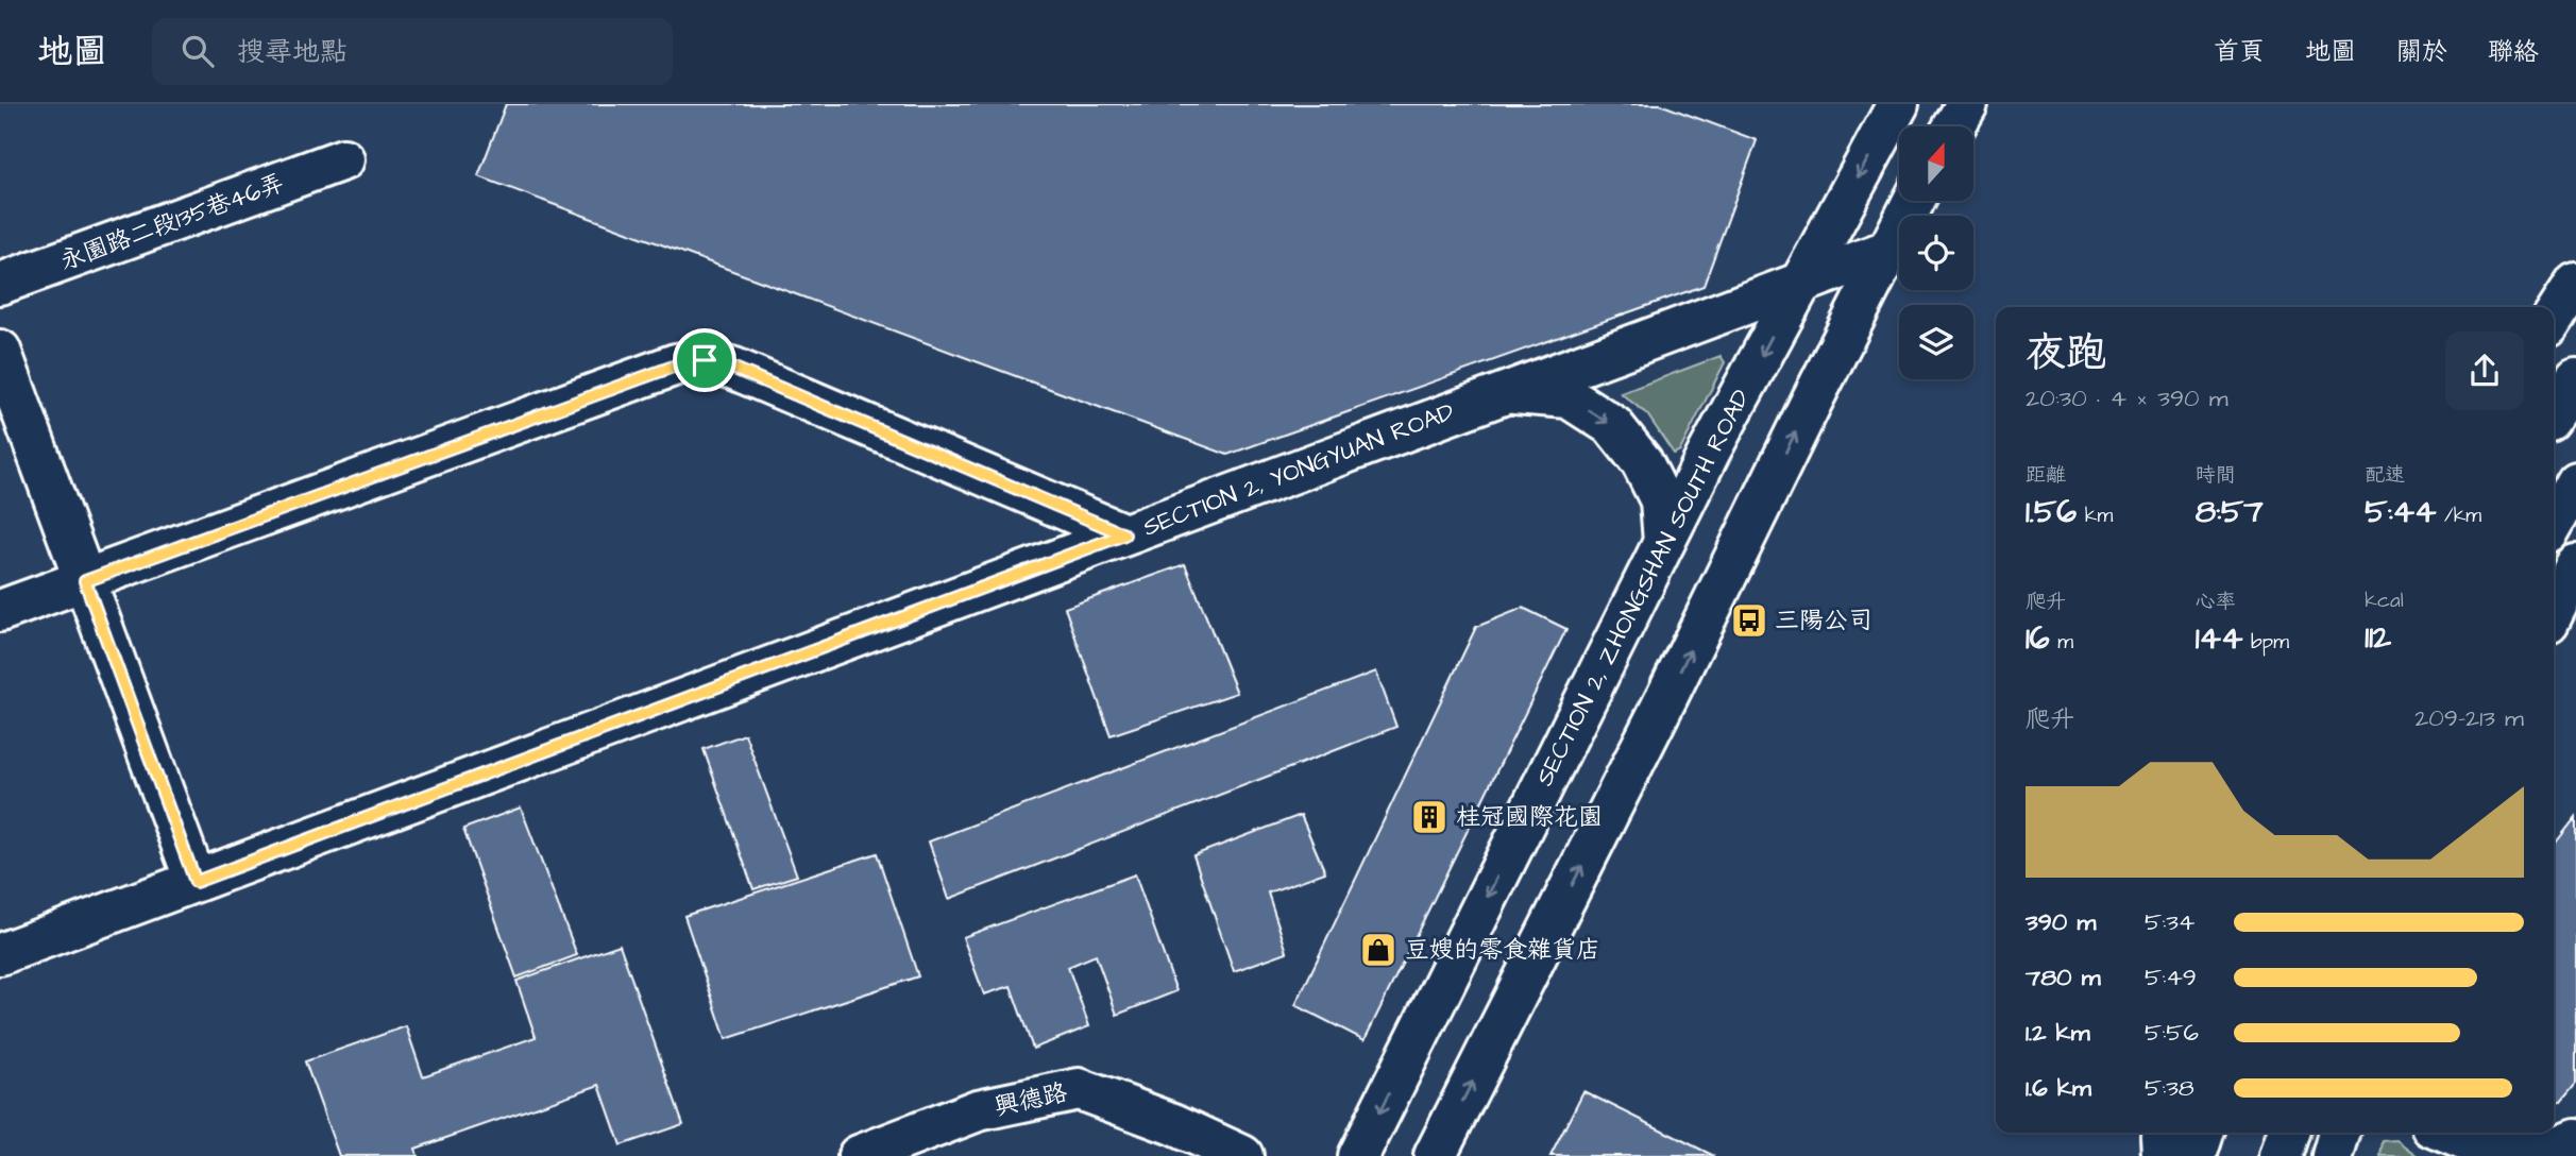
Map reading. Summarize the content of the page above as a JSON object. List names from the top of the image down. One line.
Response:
{"streets":{"street":["永園路二段135巷46弄","SECTION 2, YONGYUAN ROAD","SECTION 2, ZHONGSHAN SOUTH ROAD","興德路"]},"crossings":[["SECTION 2, YONGYUAN ROAD","SECTION 2, ZHONGSHAN SOUTH ROAD"]],"places":{"bus stop":["三陽公司"],"building":["桂冠國際花園"],"shop":["豆嫂的零食雜貨店"]},"north":"top","page":{"header":"地圖","search":"搜尋地點","nav":["首頁","地圖","關於","聯絡"],"heading":["夜跑","20:30 · 4 × 390 m"],"stats":[["距離","1.56 km"],["時間","8:57"],["配速","5:44 /km"],["爬升","16 m"],["心率","144 bpm"],["kcal","112"]],"chart":["爬升","209–213 m"],"list":[{"name":"390 m","note":"5:34"},{"name":"780 m","note":"5:49"},{"name":"1.2 km","note":"5:56"},{"name":"1.6 km","note":"5:38"}]}}
